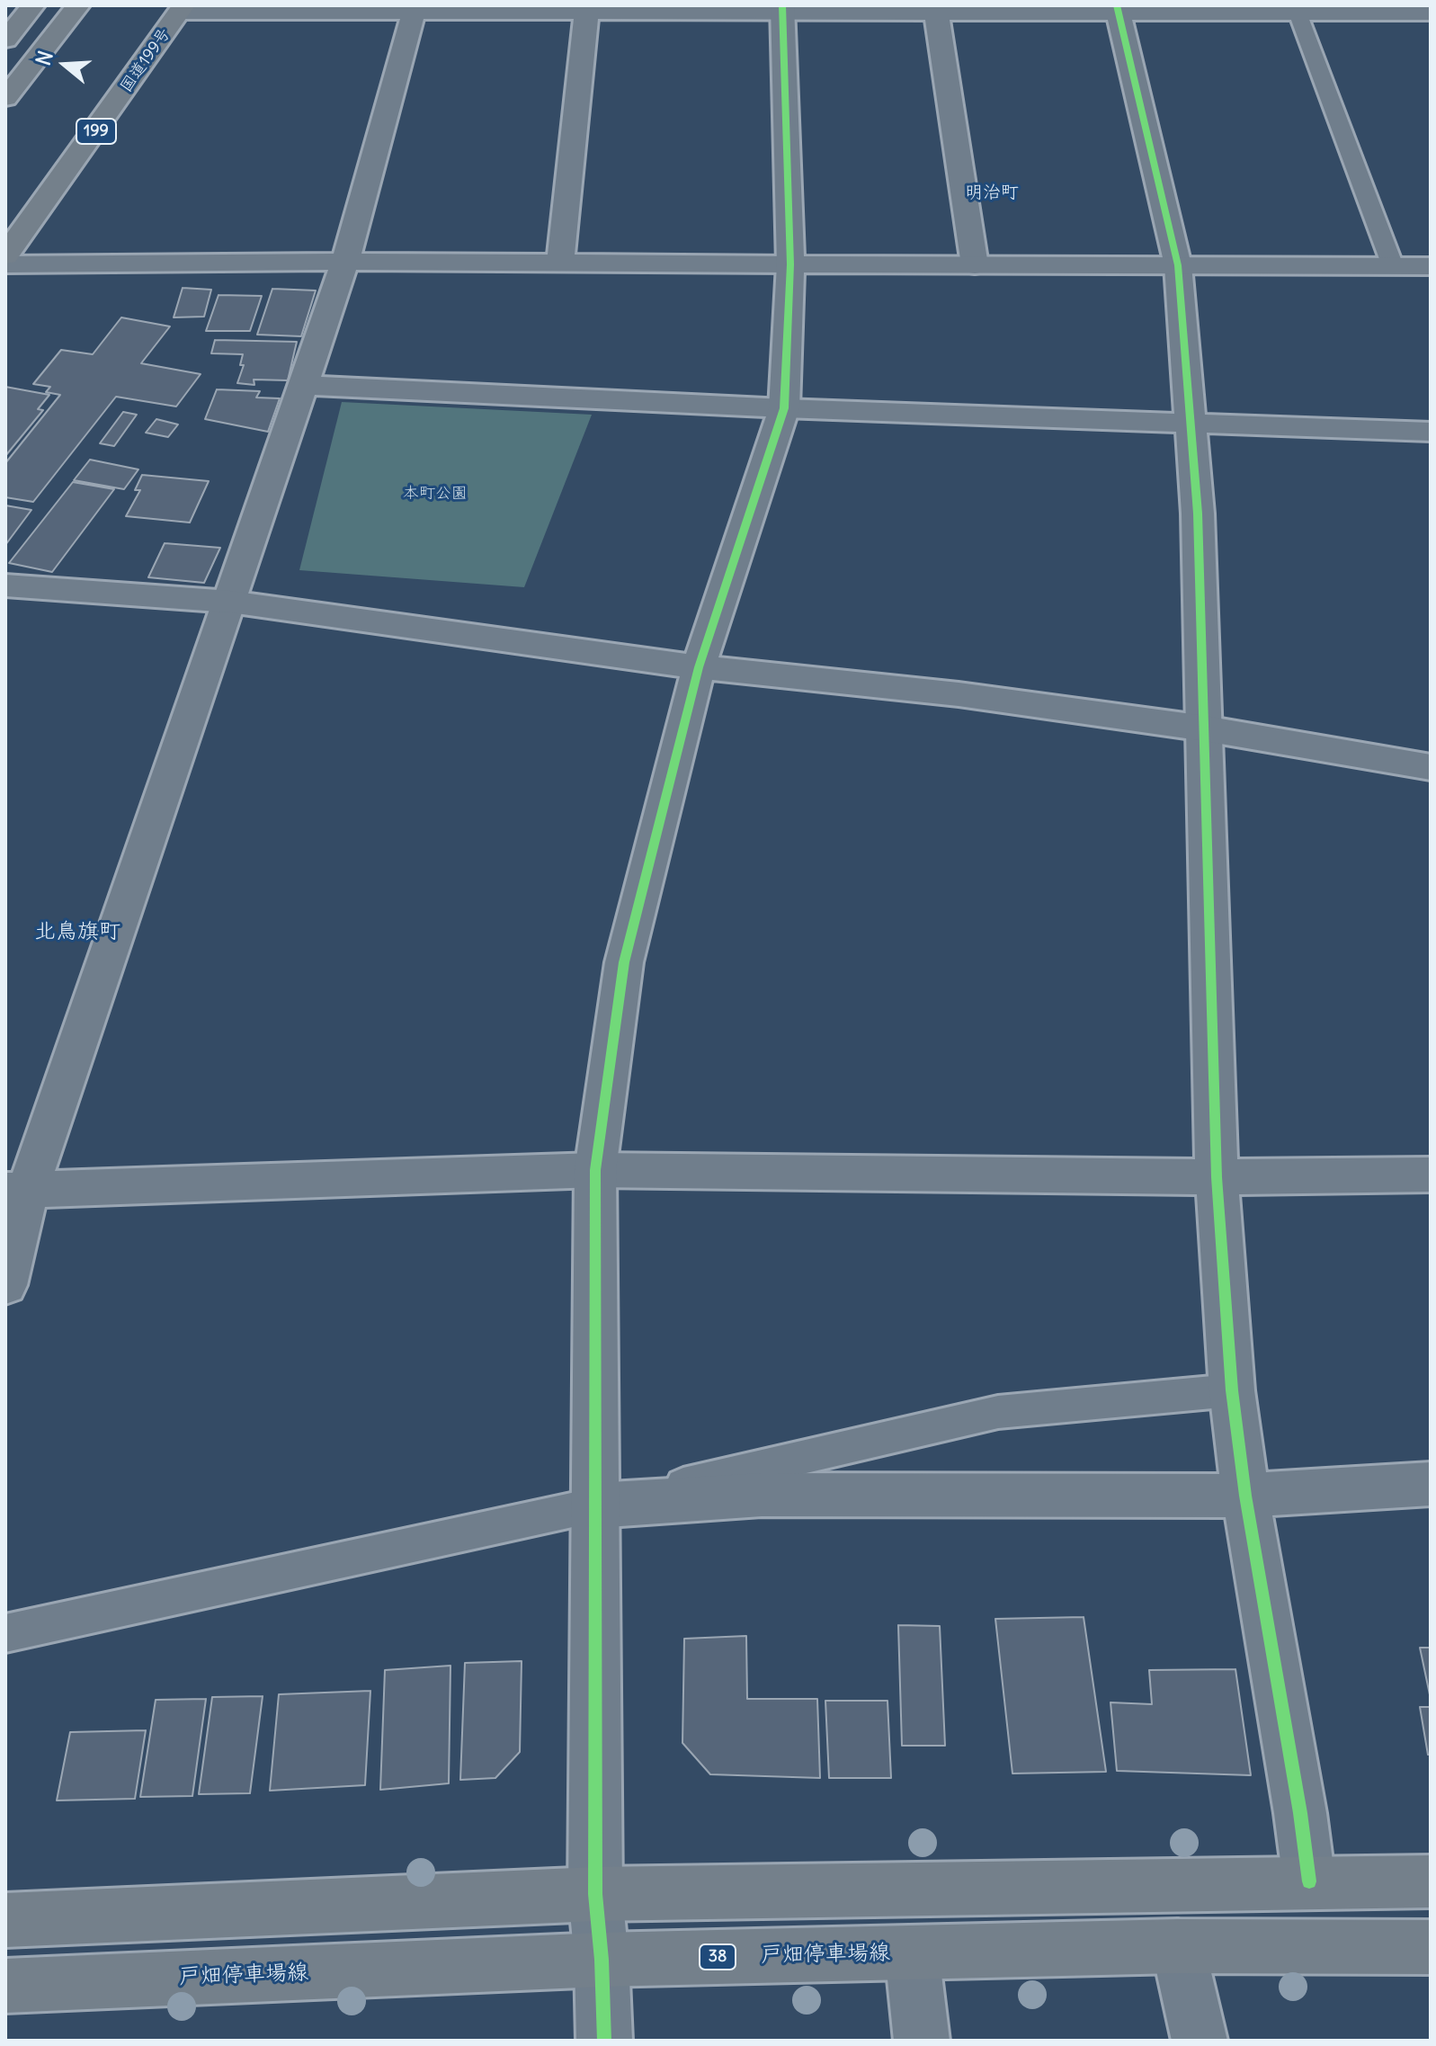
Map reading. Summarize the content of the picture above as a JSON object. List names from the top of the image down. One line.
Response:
{"streets":{"main road":["国道199号","199","戸畑停車場線","38"]},"districts":["明治町","北鳥旗町"],"parks":["本町公園"],"north":"left"}
